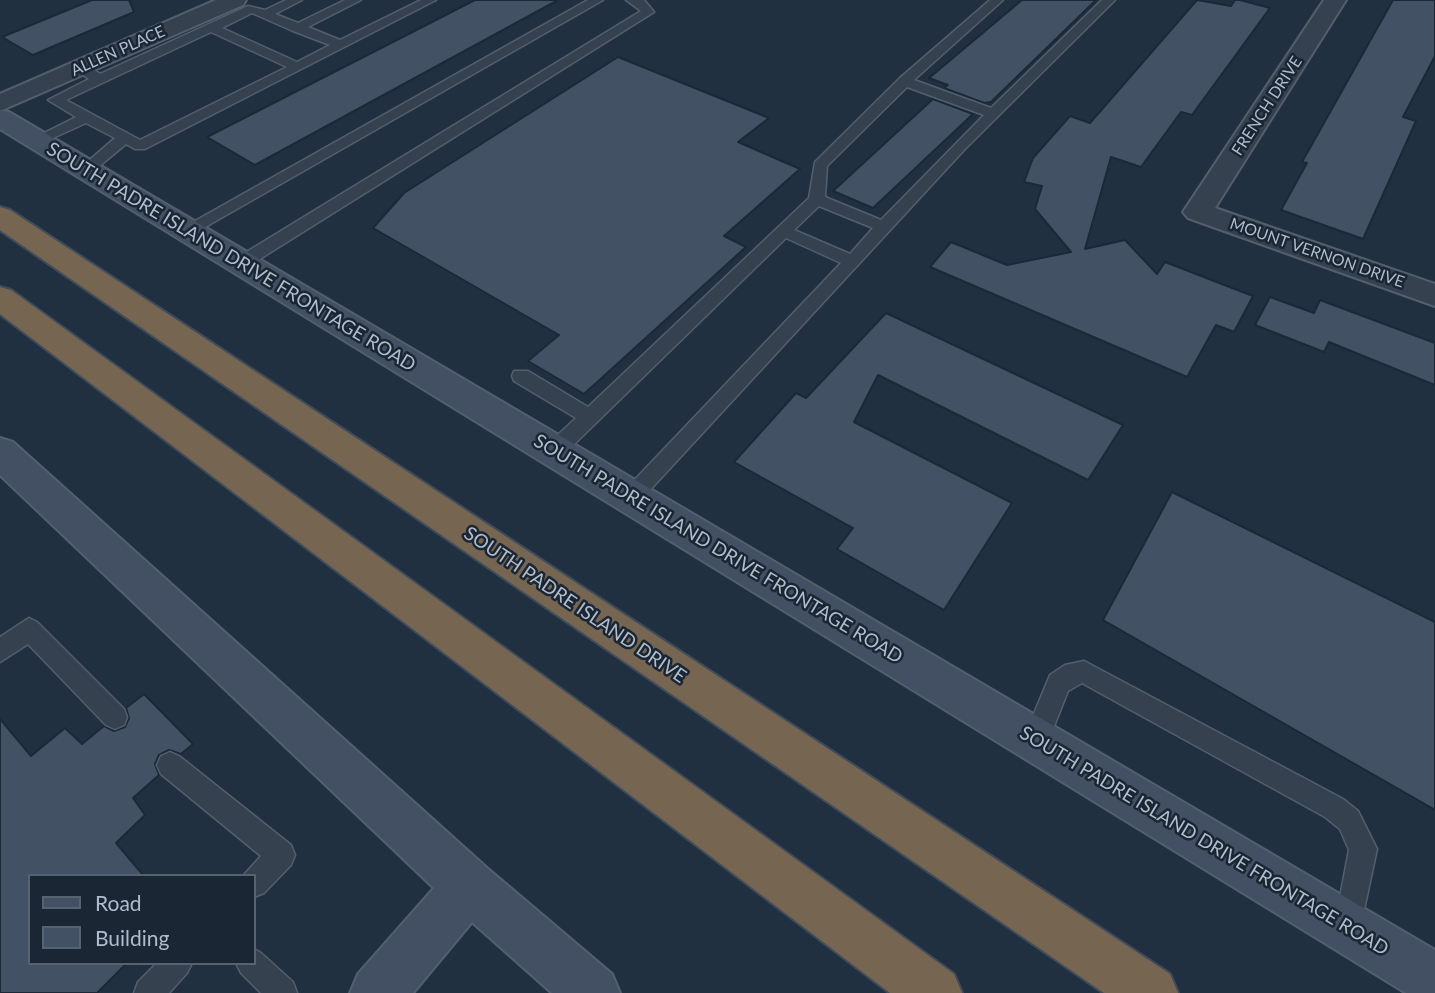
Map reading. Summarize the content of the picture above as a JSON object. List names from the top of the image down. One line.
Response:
{"streets":{"highway":["SOUTH PADRE ISLAND DRIVE"],"main road":["SOUTH PADRE ISLAND DRIVE FRONTAGE ROAD"],"street":["ALLEN PLACE","FRENCH DRIVE","MOUNT VERNON DRIVE"]},"crossings":[["FRENCH DRIVE","MOUNT VERNON DRIVE"]],"legend":["Road","Building"]}
